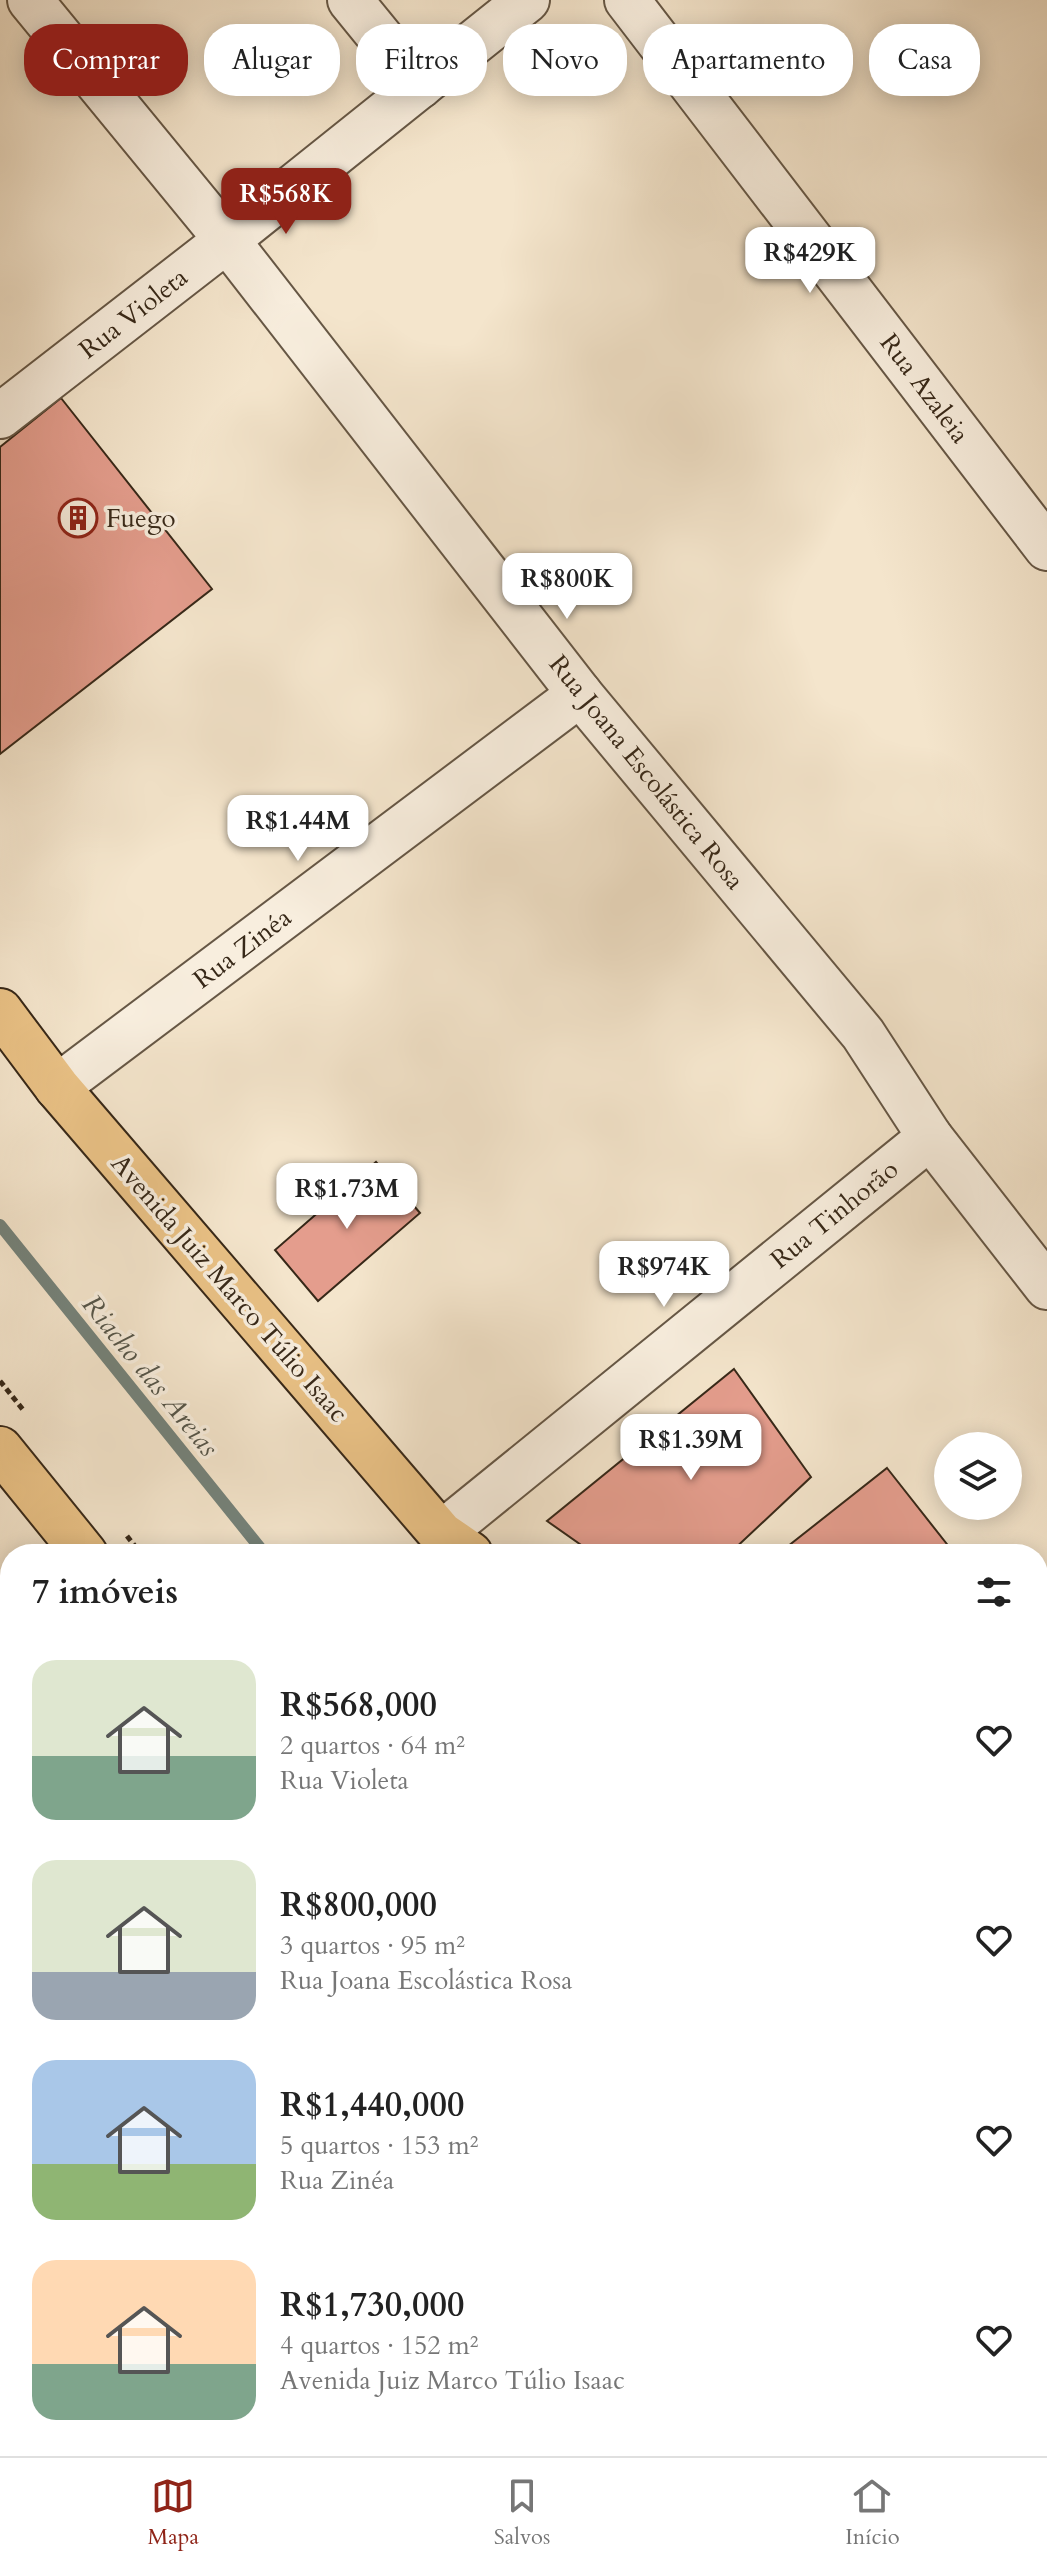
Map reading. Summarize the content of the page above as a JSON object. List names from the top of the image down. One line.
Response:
{"streets":{"main road":["Avenida Juiz Marco Túlio Isaac"],"street":["Rua Violeta","Rua Azaleia","Rua Joana Escolástica Rosa","Rua Zinéa","Rua Tinhorão"]},"crossings":[["Rua Violeta","Rua Joana Escolástica Rosa"],["Rua Joana Escolástica Rosa","Rua Zinéa"],["Rua Joana Escolástica Rosa","Rua Tinhorão"],["Rua Zinéa","Avenida Juiz Marco Túlio Isaac"],["Rua Tinhorão","Avenida Juiz Marco Túlio Isaac"]],"water":["Riacho das Areias"],"places":{"building":["Fuego"]},"page":{"chip":["Comprar","Alugar","Filtros","Novo","Apartamento","Casa"],"price":["R$568K","R$429K","R$800K","R$1.44M","R$1.73M","R$974K","R$1.39M"],"heading":"7 imóveis","list":[{"name":"R$568,000","note":"2 quartos · 64 m² · Rua Violeta"},{"name":"R$800,000","note":"3 quartos · 95 m² · Rua Joana Escolástica Rosa"},{"name":"R$1,440,000","note":"5 quartos · 153 m² · Rua Zinéa"},{"name":"R$1,730,000","note":"4 quartos · 152 m² · Avenida Juiz Marco Túlio Isaac"}],"tabs":["Mapa","Salvos","Início"]}}
